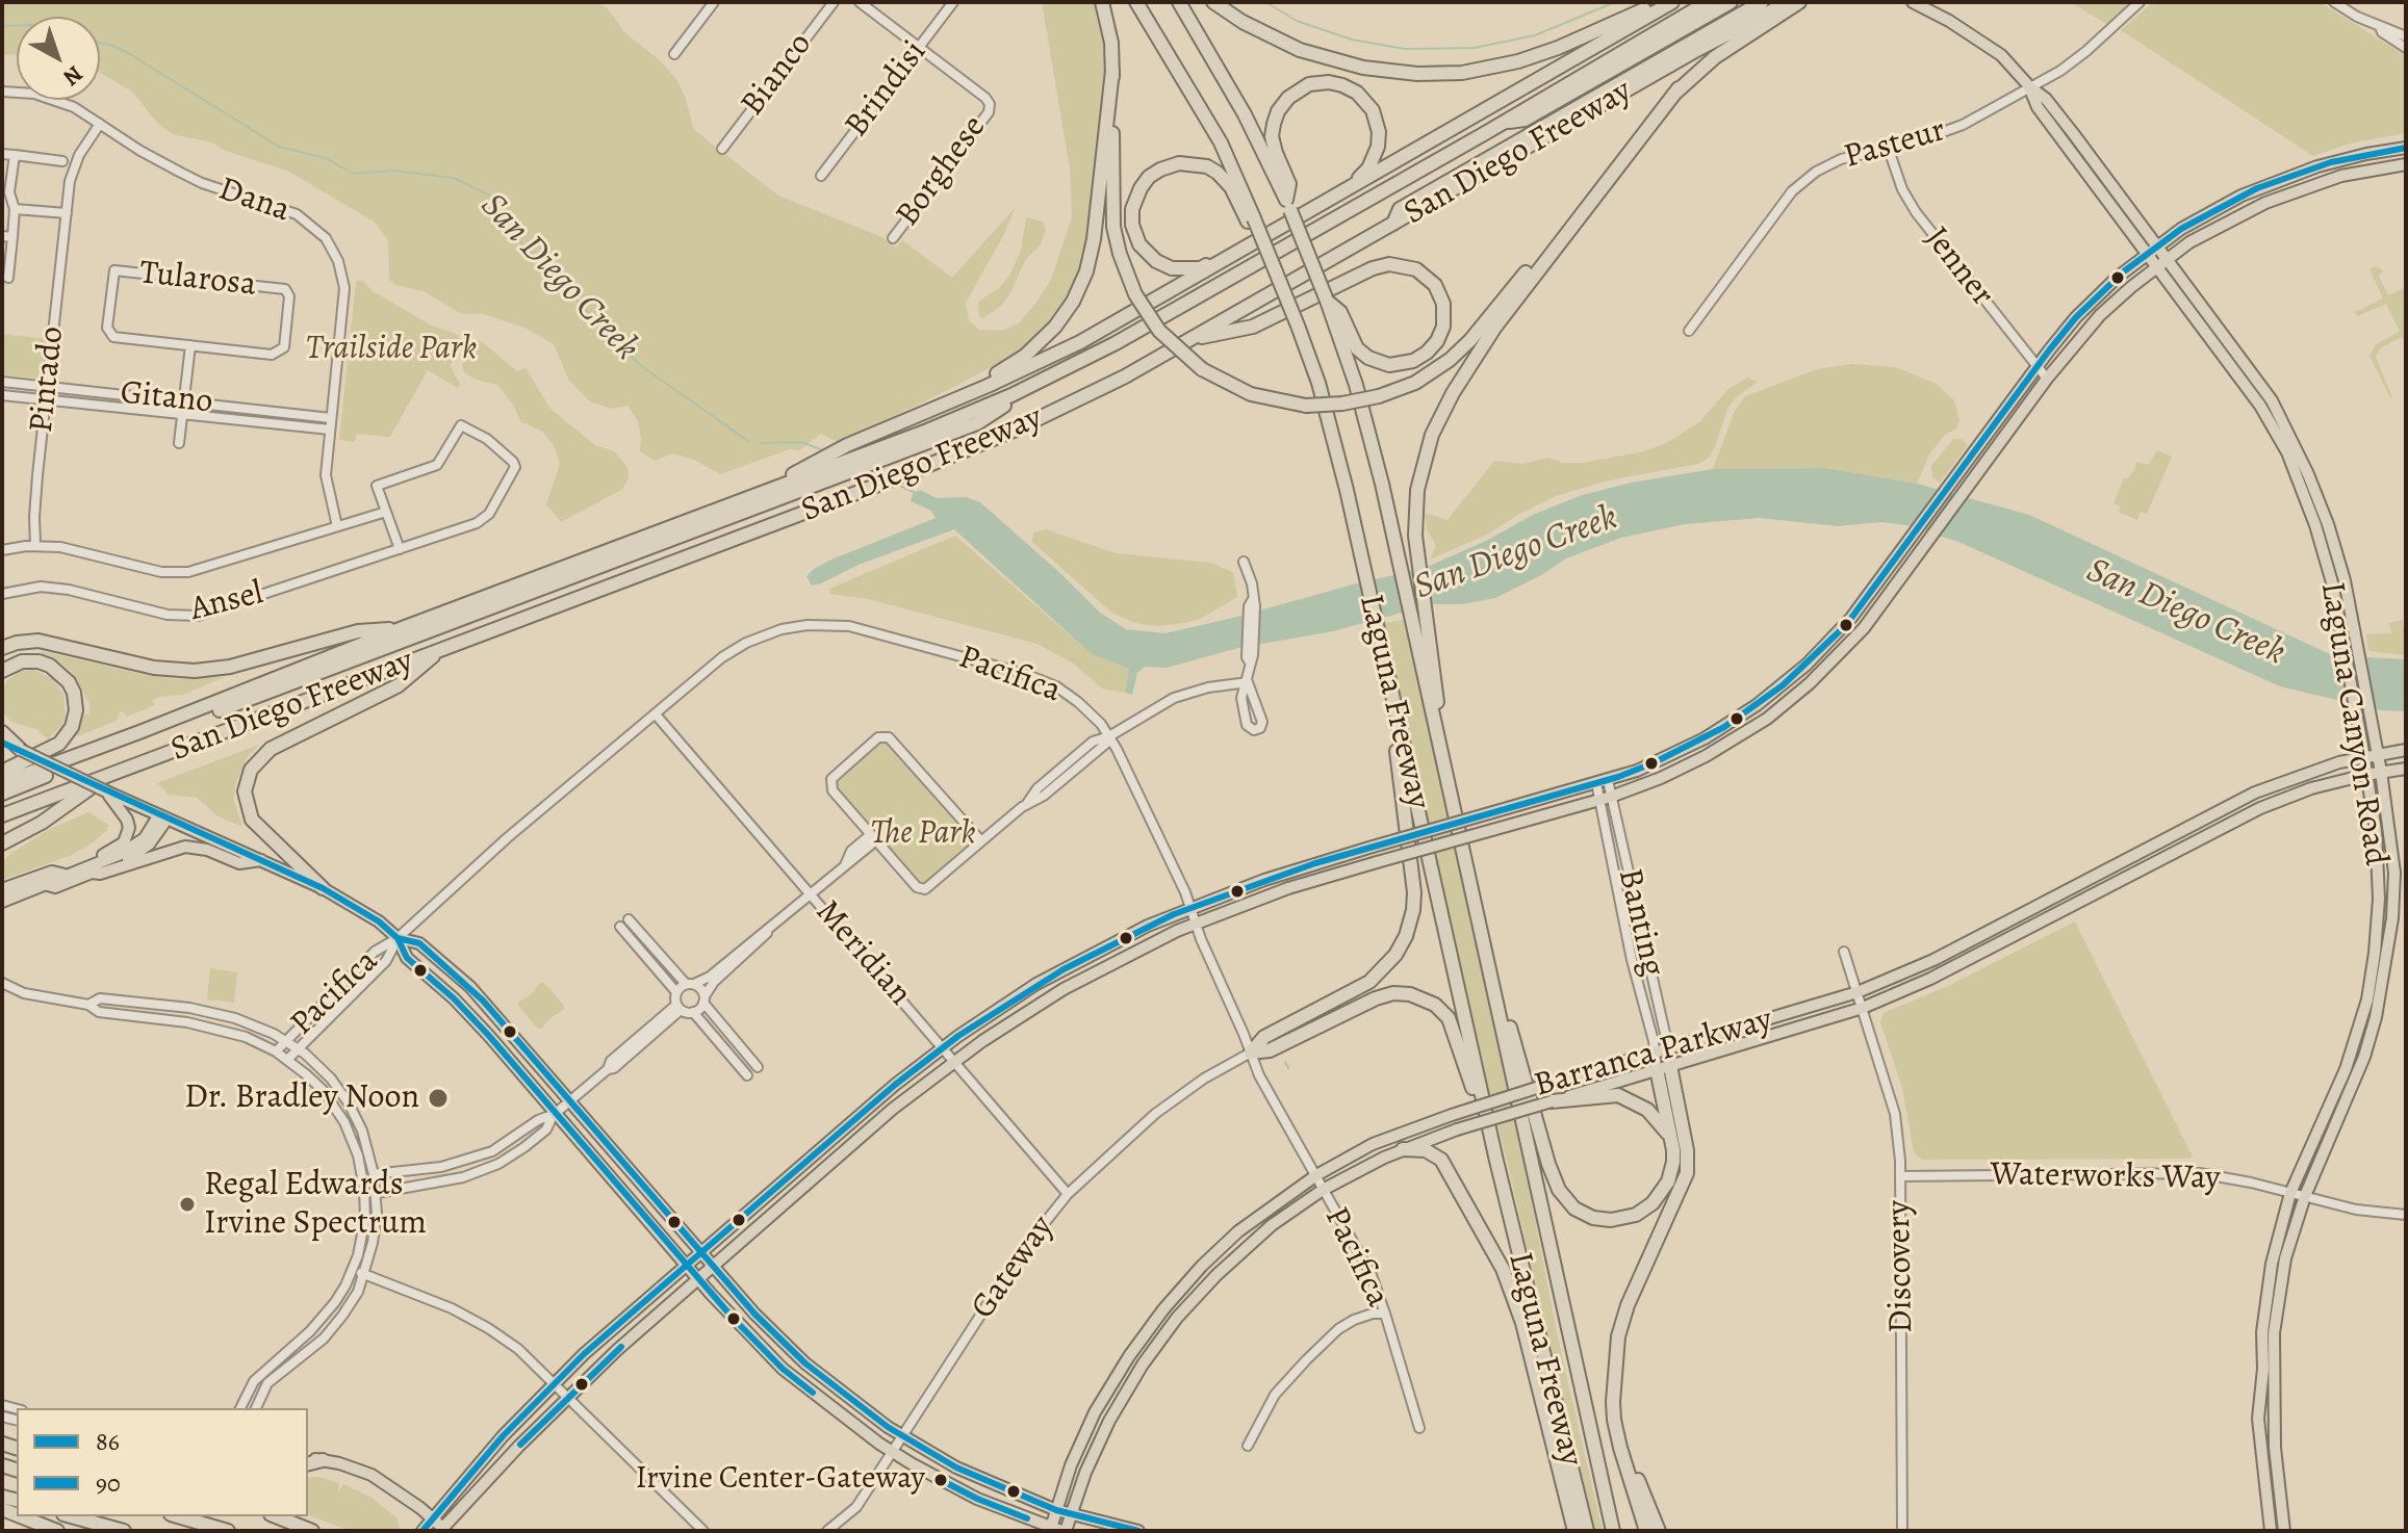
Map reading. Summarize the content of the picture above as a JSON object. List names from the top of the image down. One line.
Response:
{"streets":{"highway":["San Diego Freeway","Laguna Freeway"],"main road":["Laguna Canyon Road","Barranca Parkway"],"street":["Bianco","Brindisi","Pasteur","Borghese","Dana","Jenner","Tularosa","Pintado","Gitano","Ansel","Pacifica","Banting","Meridian","Waterworks Way","Discovery","Gateway"]},"crossings":[["Brindisi","Borghese"],["Pasteur","Jenner"],["Pasteur","Laguna Canyon Road"],["Dana","Pintado"],["Dana","Gitano"],["Dana","Ansel"],["Pintado","Gitano"],["Pintado","Ansel"],["Pacifica","Meridian"],["Pacifica","Barranca Parkway"],["Pacifica","Gateway"],["Laguna Canyon Road","Barranca Parkway"],["Laguna Canyon Road","Waterworks Way"],["Banting","Barranca Parkway"],["Meridian","Gateway"],["Barranca Parkway","Discovery"],["Waterworks Way","Discovery"]],"water":["San Diego Creek"],"parks":["Trailside Park","The Park"],"places":["Dr. Bradley Noon","Regal Edwards Irvine Spectrum","Irvine Center-Gateway"],"lines":["transit line 86","transit line 90"],"legend":["86","90"],"north":"bottom right"}
